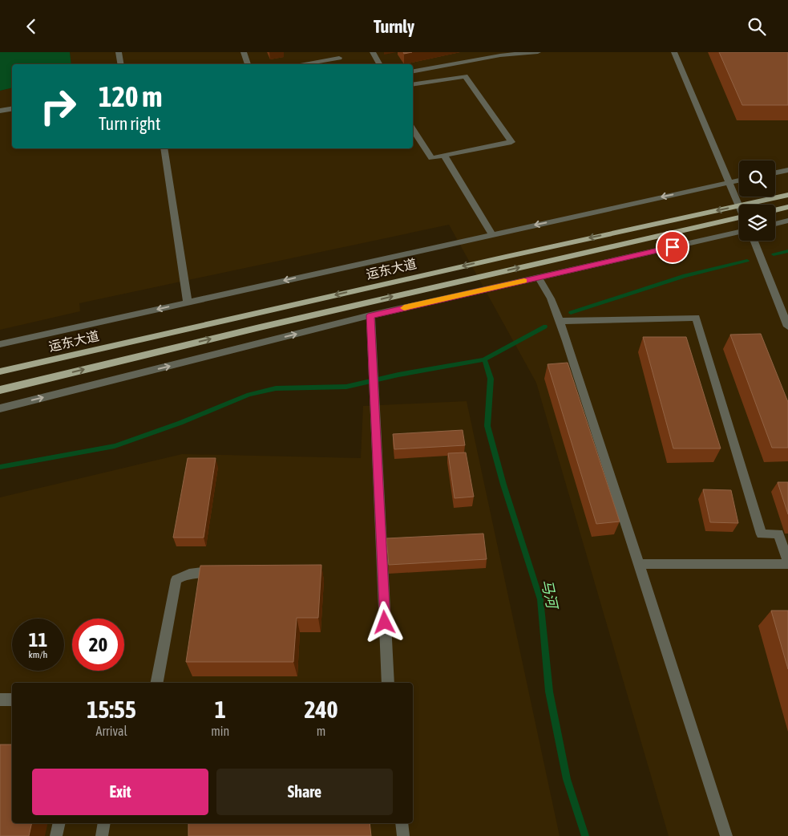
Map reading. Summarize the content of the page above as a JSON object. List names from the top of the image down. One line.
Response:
{"streets":{"main road":["运东大道"]},"water":["马河"],"page":{"header":"Turnly","turn":["120 m","Turn right"],"speed":"11 km/h","limit":"20","eta":["15:55","Arrival","1","min","240","m"],"buttons":["Exit","Share"]}}
